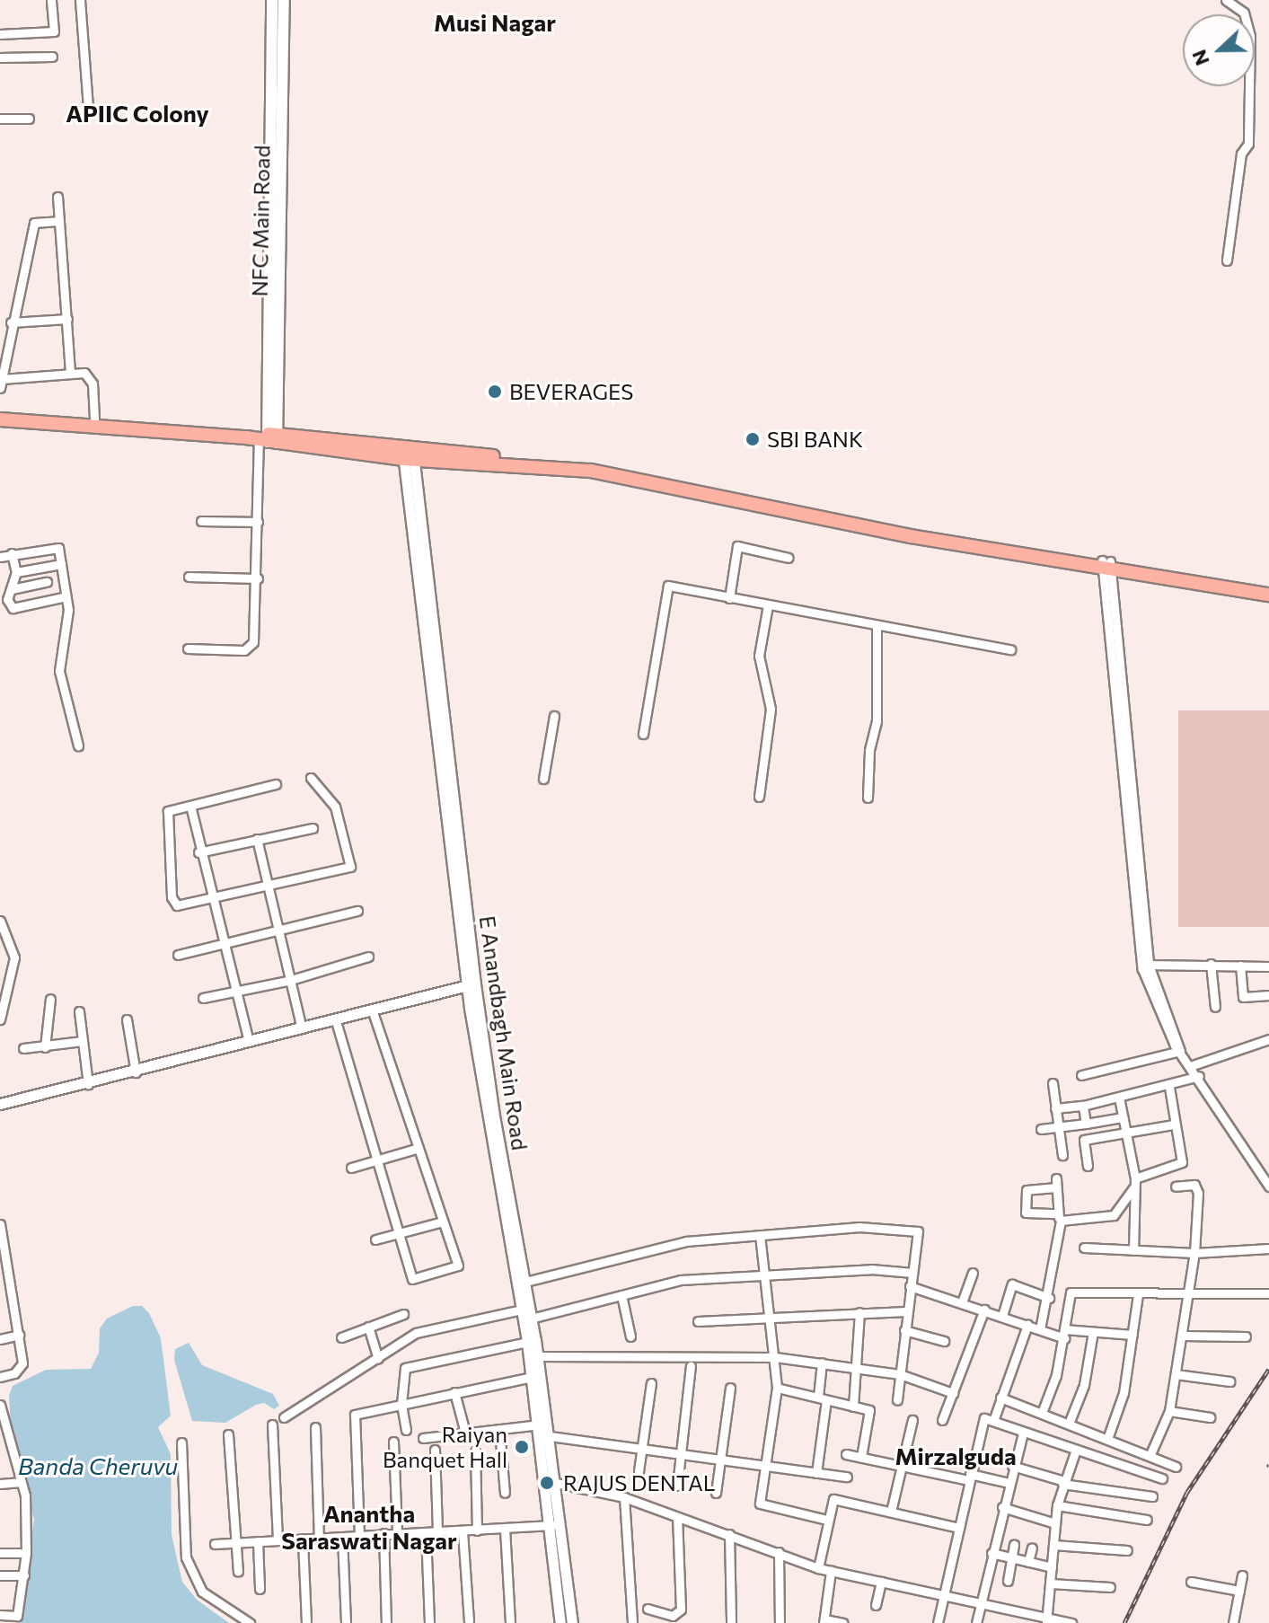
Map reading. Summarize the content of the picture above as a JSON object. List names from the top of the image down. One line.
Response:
{"streets":{"main road":["NFC Main Road"],"street":["E Anandbagh Main Road"]},"districts":["Musi Nagar","APIIC Colony","Mirzalguda","Anantha Saraswati Nagar"],"water":["Banda Cheruvu"],"places":["BEVERAGES","SBI BANK","Raiyan Banquet Hall","RAJUS DENTAL"],"north":"left"}
